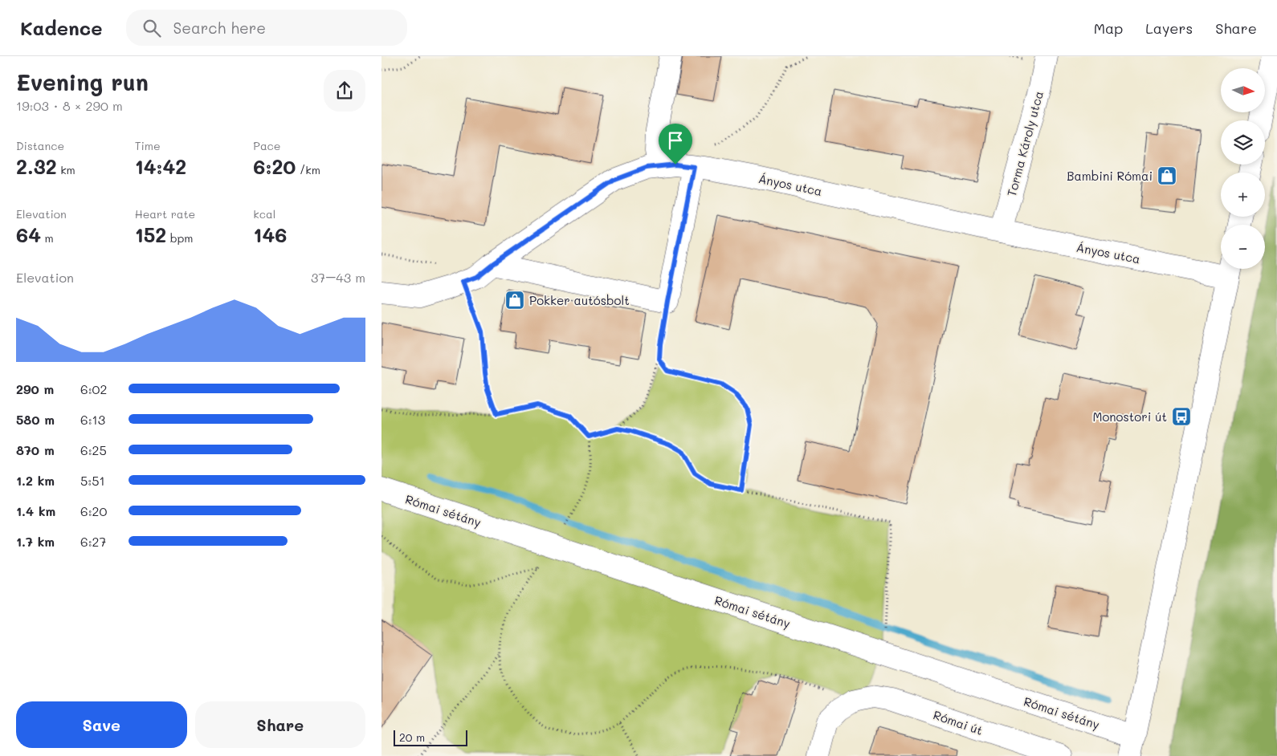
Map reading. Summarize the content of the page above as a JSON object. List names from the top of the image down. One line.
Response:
{"streets":{"street":["Torma Károly utca","Ányos utca","Római sétány","Római út"]},"crossings":[["Torma Károly utca","Ányos utca"]],"places":{"shop":["Bambini Római","Pokker autósbolt"],"bus stop":["Monostori út"]},"scale_bar":"20 m","north":"right","page":{"header":"Kadence","search":"Search here","nav":["Map","Layers","Share"],"heading":["Evening run","19:03 · 8 × 290 m"],"map_buttons":["+","−"],"stats":[["Distance","2.32 km"],["Time","14:42"],["Pace","6:20 /km"],["Elevation","64 m"],["Heart rate","152 bpm"],["kcal","146"]],"chart":["Elevation","37–43 m"],"list":[{"name":"290 m","note":"6:02"},{"name":"580 m","note":"6:13"},{"name":"870 m","note":"6:25"},{"name":"1.2 km","note":"5:51"},{"name":"1.4 km","note":"6:20"},{"name":"1.7 km","note":"6:27"}],"buttons":["Save","Share"],"scale":"20 m"}}
